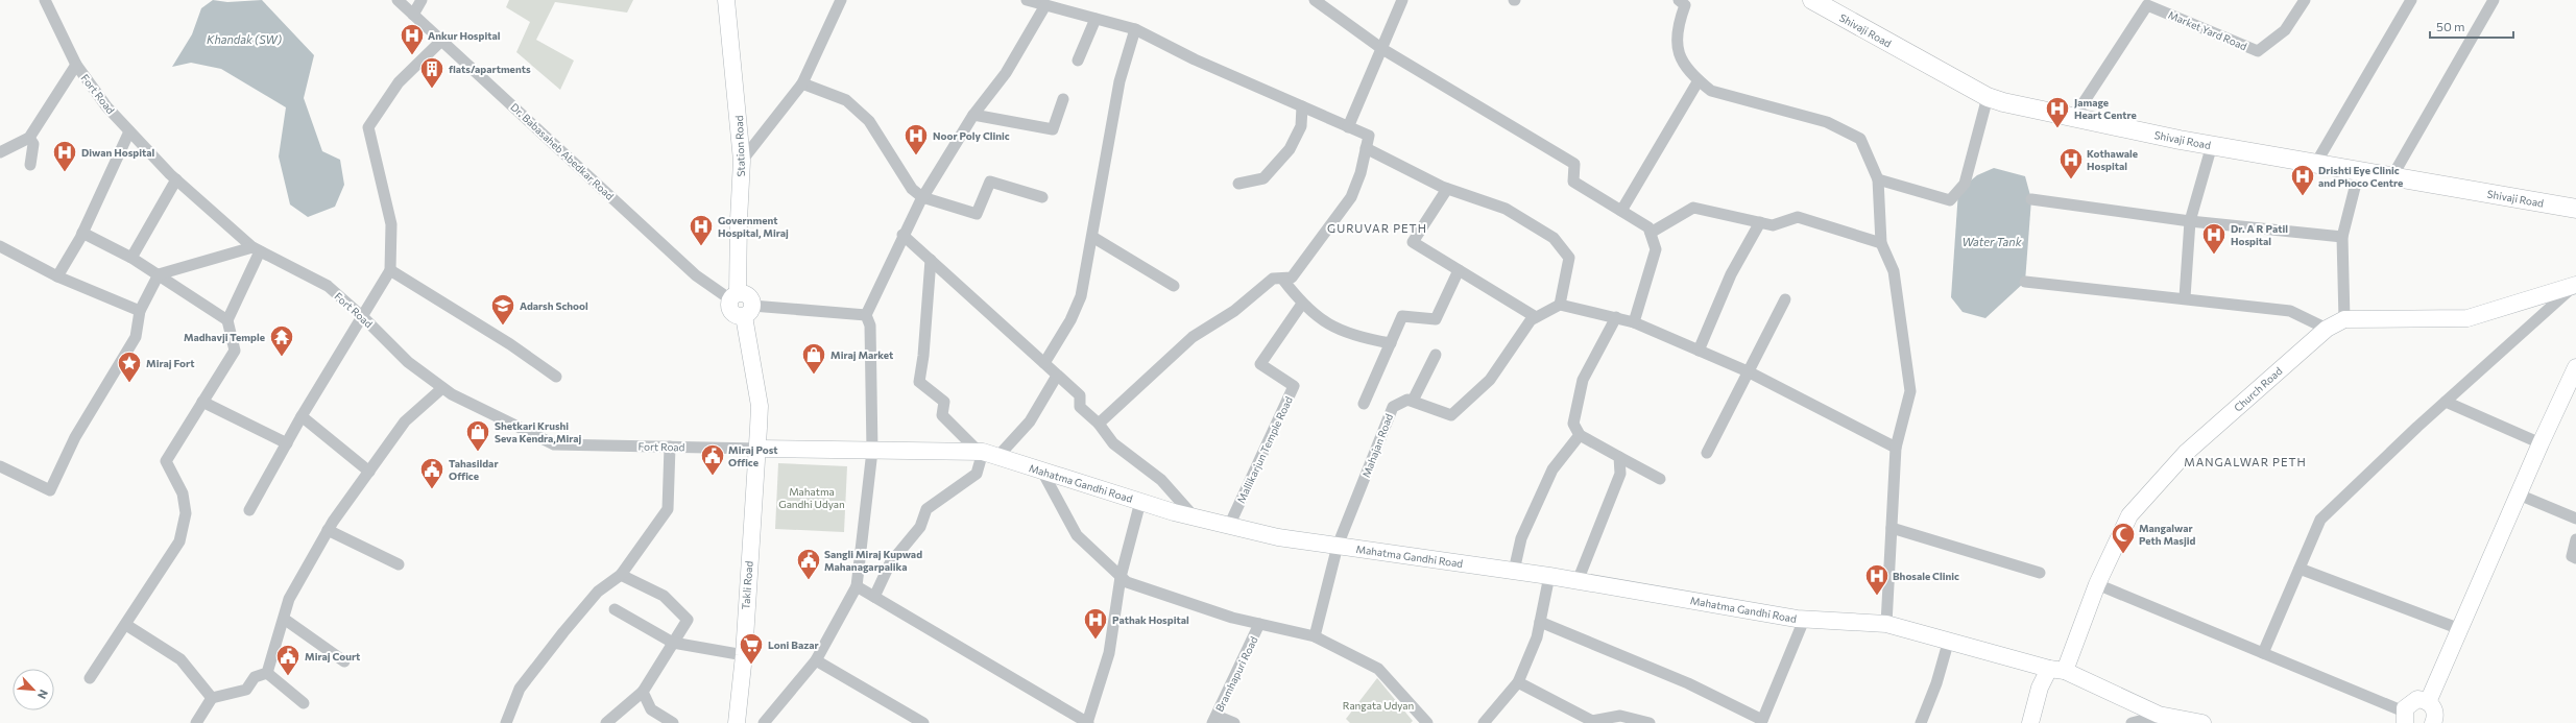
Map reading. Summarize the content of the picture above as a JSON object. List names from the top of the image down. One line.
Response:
{"streets":{"main road":["Shivaji Road","Station Road","Church Road","Mahatma Gandhi Road","Takli Road"],"street":["Market Yard Road","Fort Road","Dr. Babasaheb Abedkar Road","Mahajan Road","Mallikarjun Temple Road","Bramhapuri Road"]},"crossings":[["Shivaji Road","Market Yard Road"],["Fort Road","Mahatma Gandhi Road"],["Fort Road","Takli Road"],["Station Road","Dr. Babasaheb Abedkar Road"],["Church Road","Mahatma Gandhi Road"],["Mahajan Road","Mahatma Gandhi Road"],["Mallikarjun Temple Road","Mahatma Gandhi Road"],["Mahatma Gandhi Road","Takli Road"]],"districts":["GURUVAR PETH","MANGALWAR PETH"],"water":["Khandak (SW)","Water Tank"],"parks":["Mahatma Gandhi Udyan","Rangata Udyan"],"places":{"hospital":["Ankur Hospital","Jamage Heart Centre","Noor Poly Clinic","Diwan Hospital","Kothawale Hospital","Drishti Eye Clinic and Phoco Centre","Government Hospital, Miraj","Dr. A R Patil Hospital","Bhosale Clinic","Pathak Hospital"],"building":["flats/apartments"],"school or university":["Adarsh School"],"temple":["Madhavji Temple"],"shop":["Miraj Market","Shetkari Krushi Seva Kendra,Miraj"],"place":["Miraj Fort"],"public building":["Miraj Post Office","Tahasildar Office","Sangli Miraj Kupwad Mahanagarpalika","Miraj Court"],"mosque":["Mangalwar Peth Masjid"],"supermarket":["Loni Bazar"]},"scale_bar":"50 m","north":"bottom right"}
